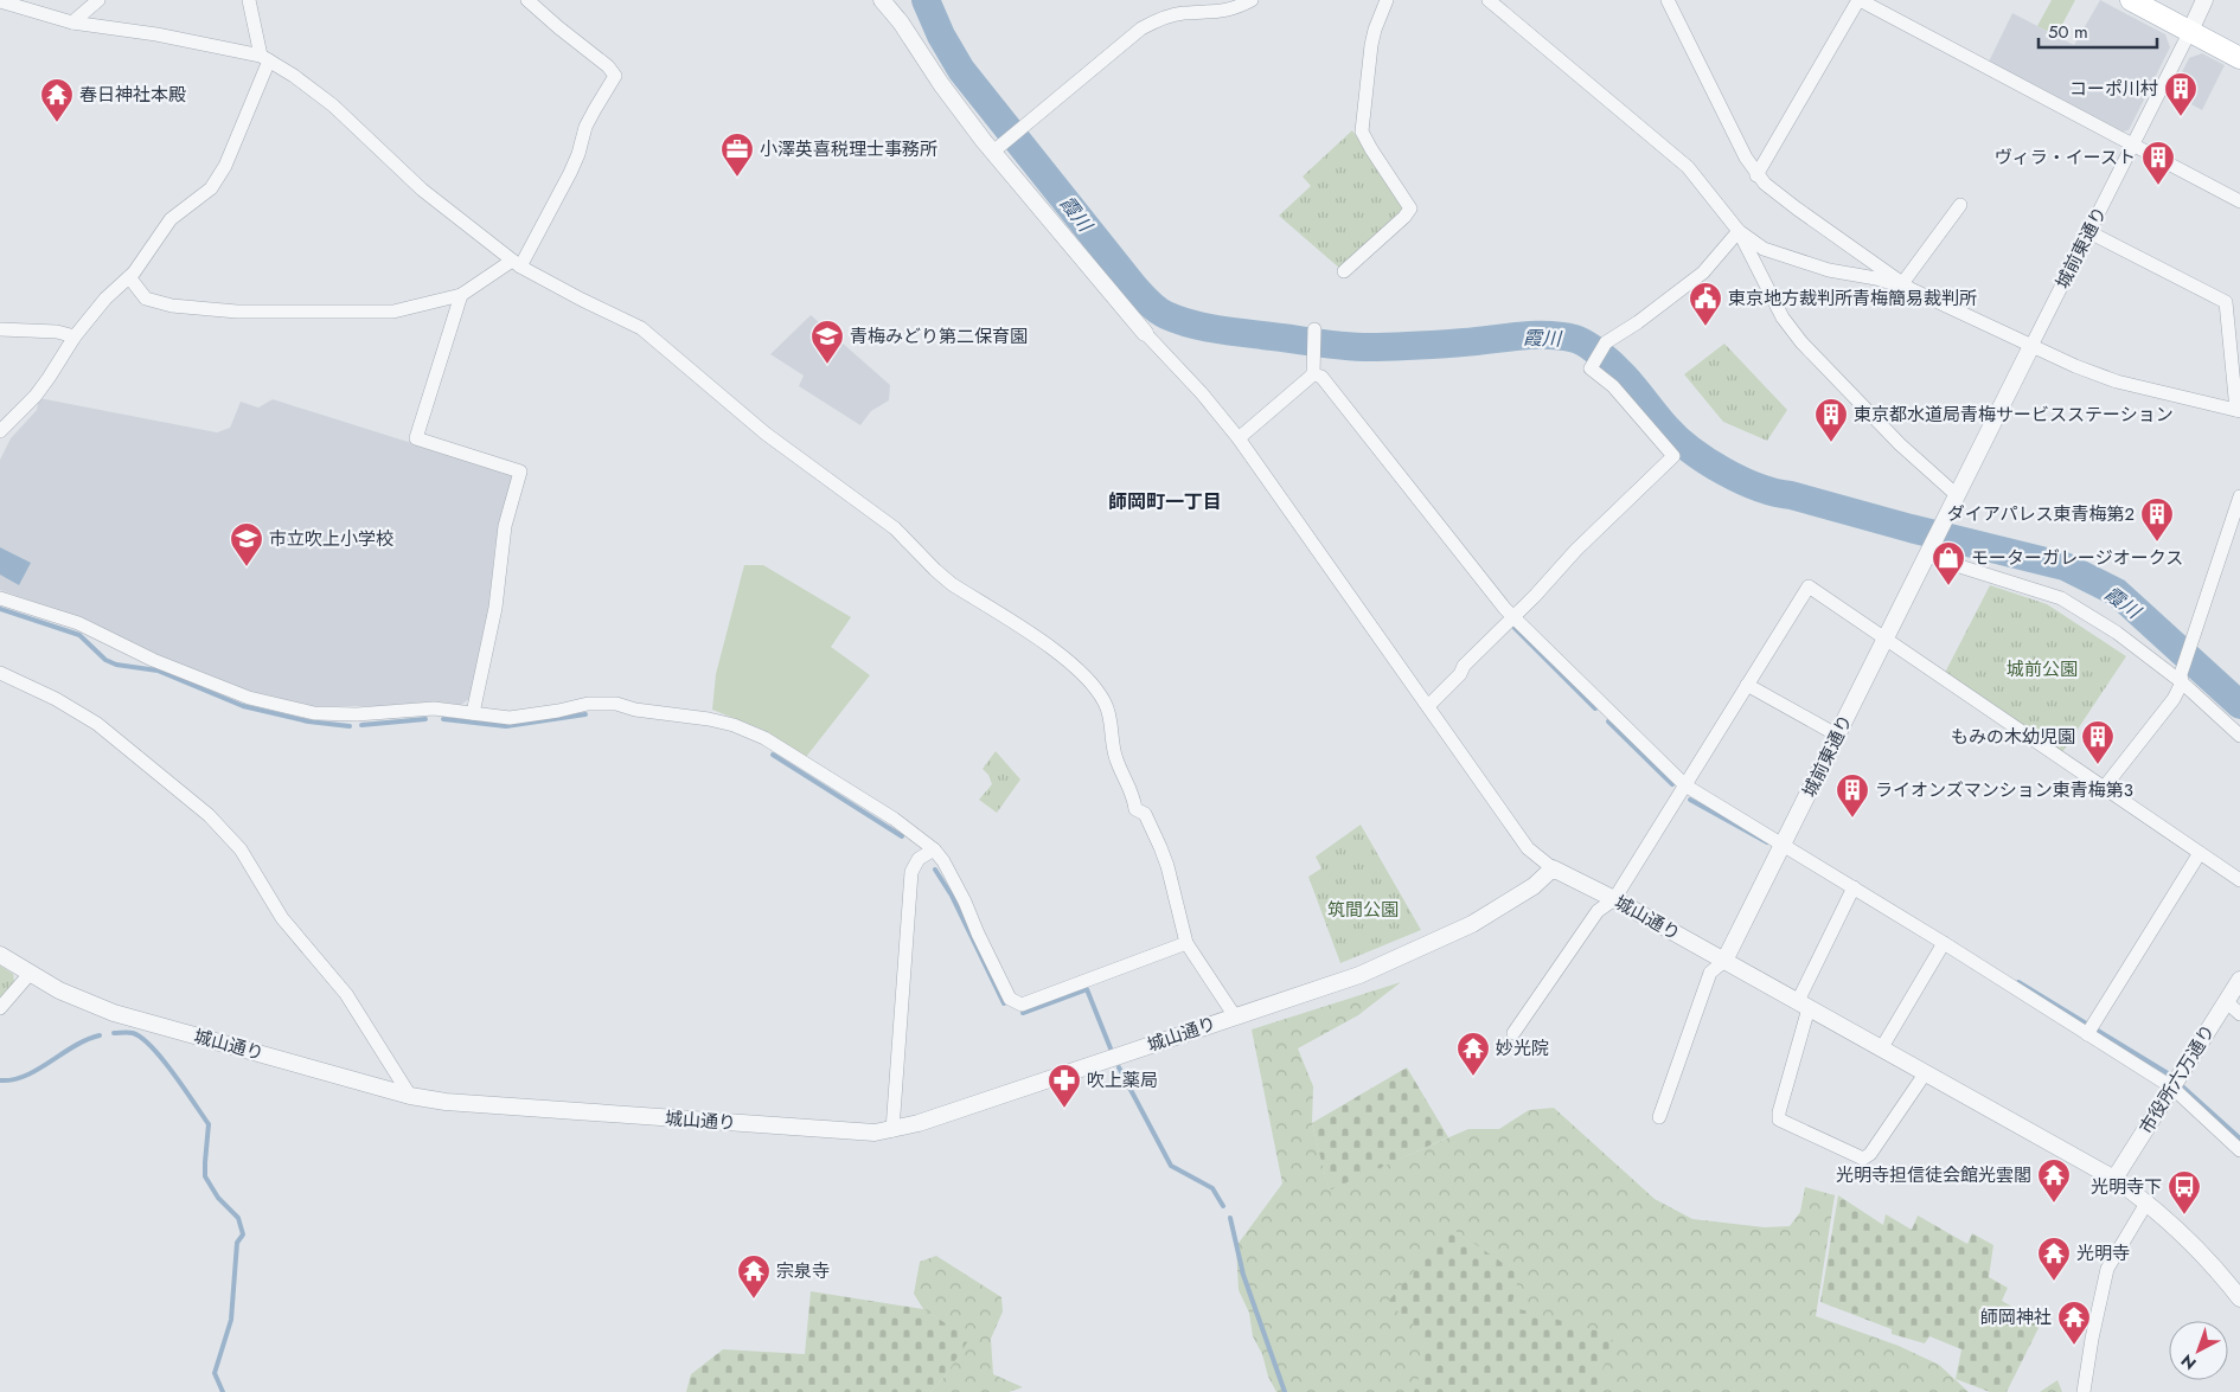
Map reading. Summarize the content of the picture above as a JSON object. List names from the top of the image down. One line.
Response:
{"streets":{"street":["城前東通り","城山通り","市役所六万通り"]},"crossings":[["城前東通り","城山通り"],["城山通り","市役所六万通り"]],"districts":["師岡町一丁目"],"water":["霞川"],"parks":["城前公園","筑間公園"],"places":{"building":["コーポ川村","ヴィラ・イースト","東京都水道局青梅サービスステーション","ダイアパレス東青梅第2","もみの木幼児園","ライオンズマンション東青梅第3"],"temple":["春日神社本殿","妙光院","光明寺担信徒会館光雲閣","光明寺","宗泉寺","師岡神社"],"office":["小澤英喜税理士事務所"],"public building":["東京地方裁判所青梅簡易裁判所"],"school or university":["青梅みどり第二保育園","市立吹上小学校"],"shop":["モーターガレージオークス"],"pharmacy":["吹上薬局"],"bus stop":["光明寺下"]},"scale_bar":"50 m","north":"bottom left"}
